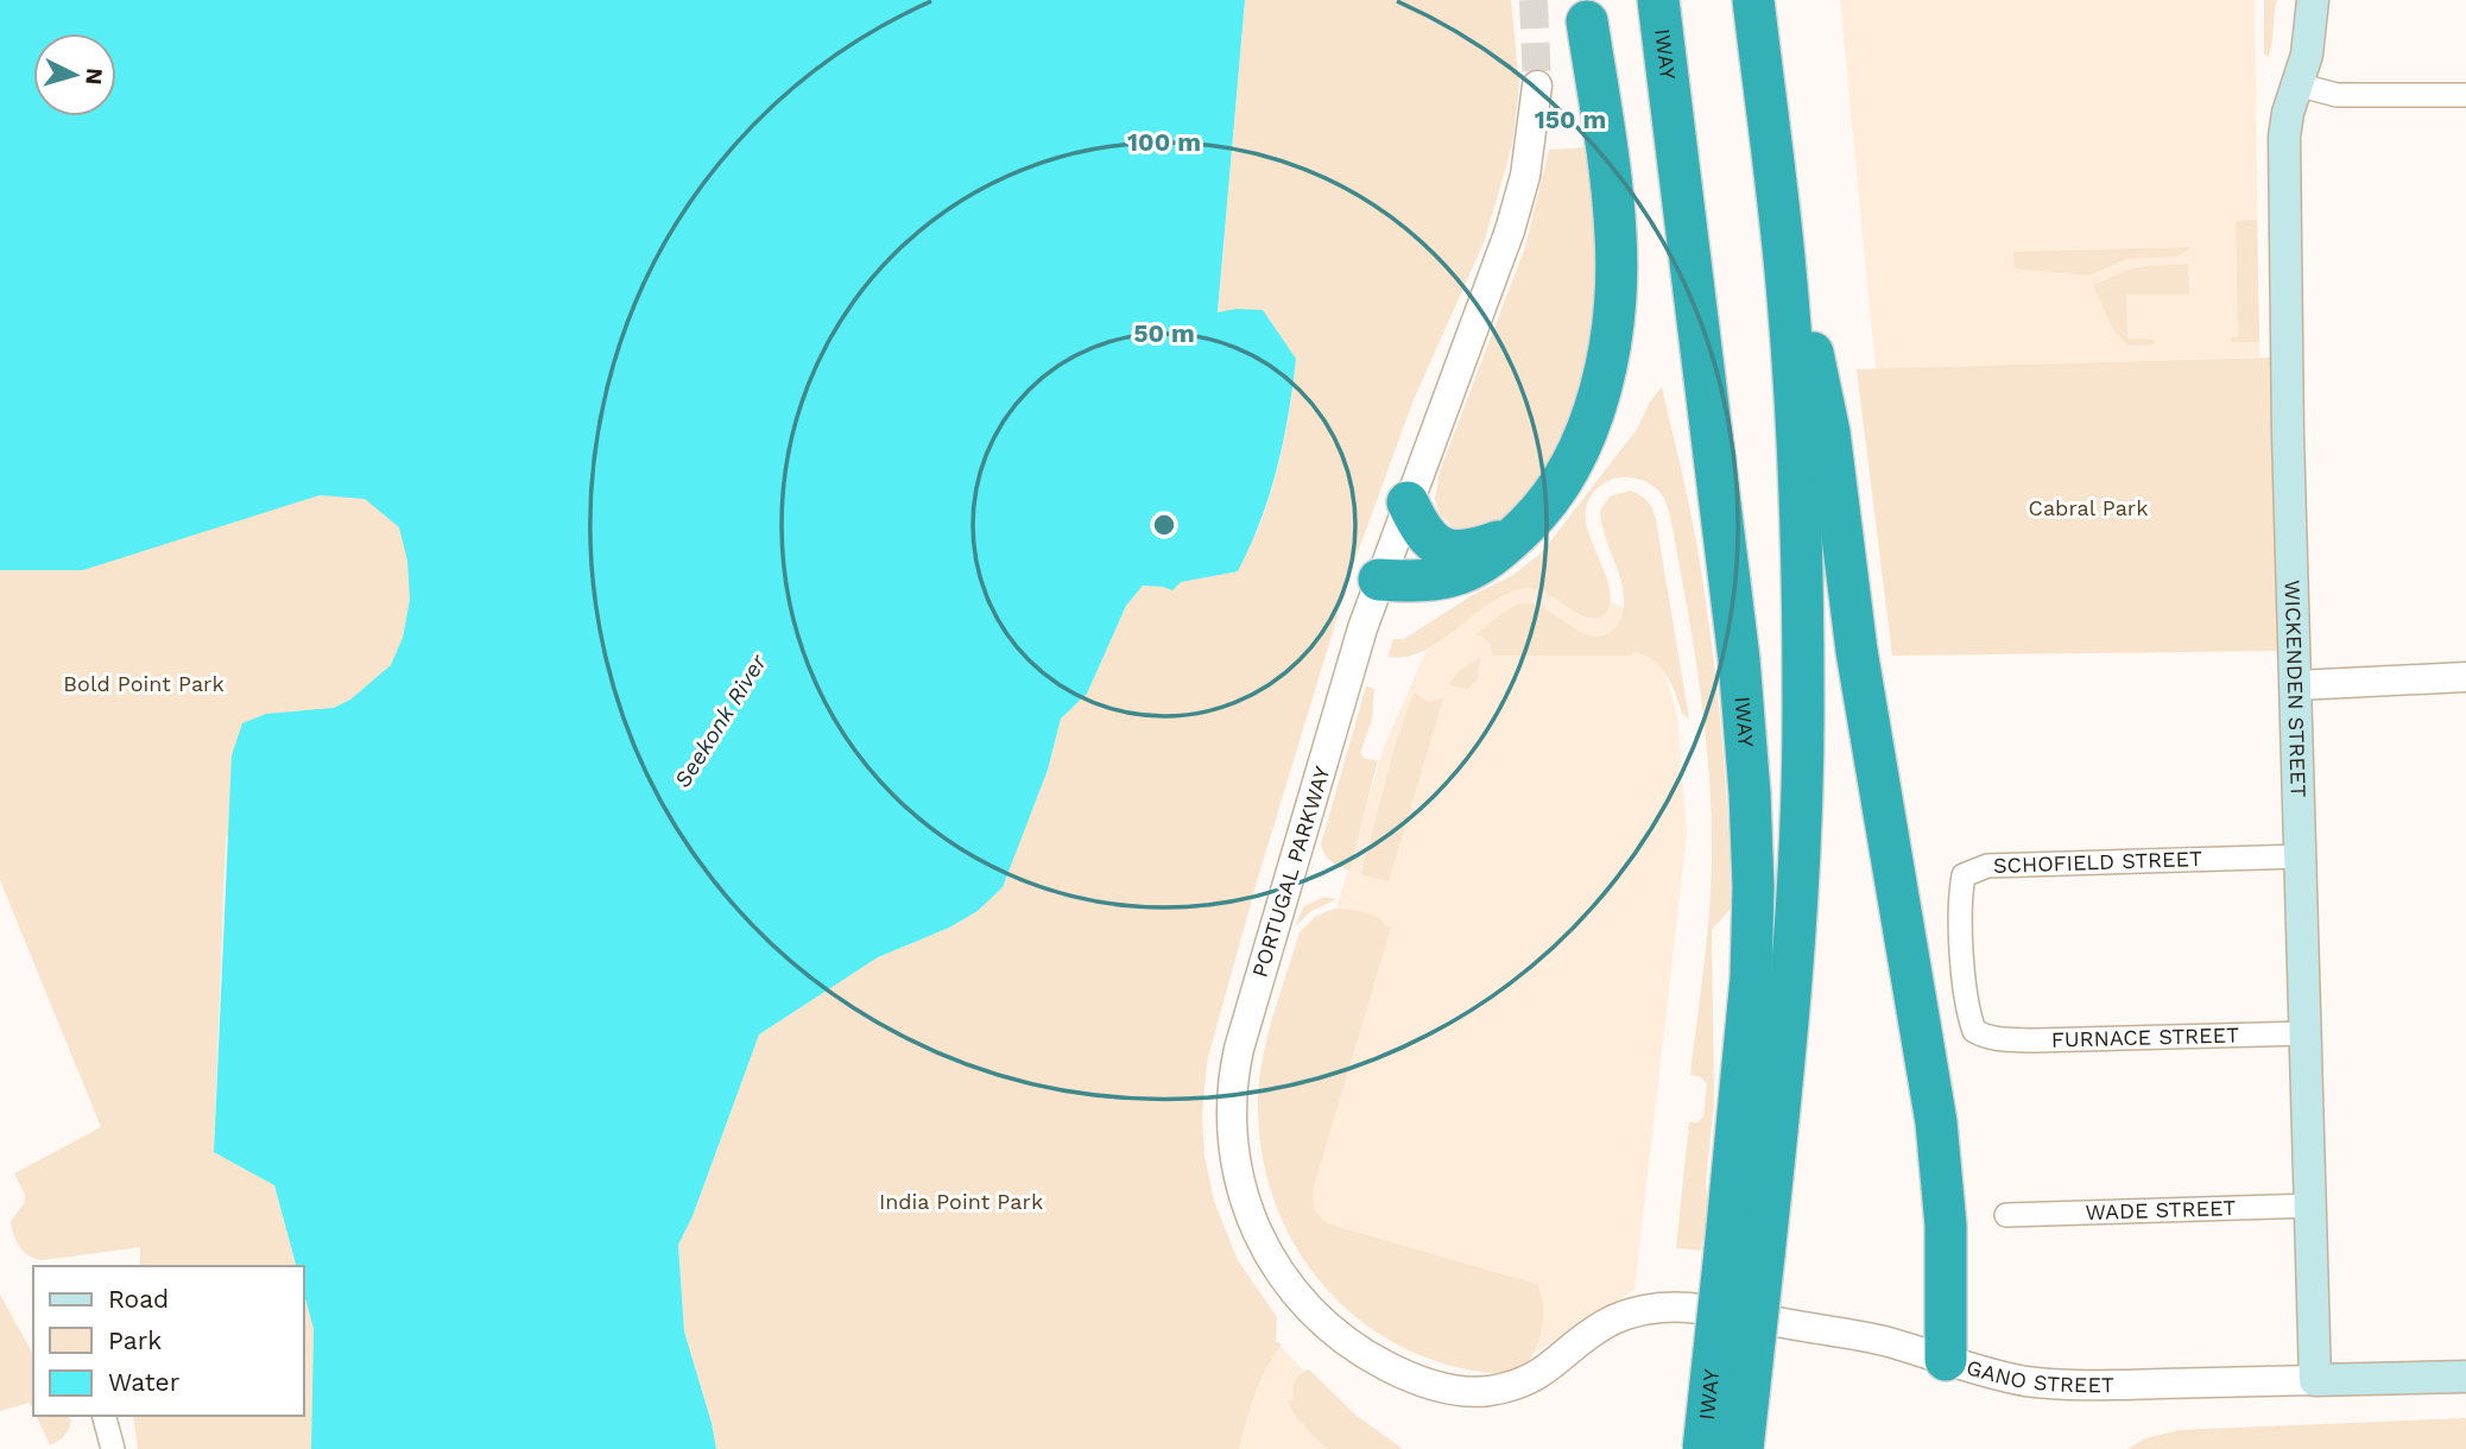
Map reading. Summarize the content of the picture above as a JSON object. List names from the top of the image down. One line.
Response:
{"streets":{"highway":["IWAY"],"main road":["WICKENDEN STREET","GANO STREET"],"street":["SCHOFIELD STREET","PORTUGAL PARKWAY","FURNACE STREET","WADE STREET"]},"crossings":[["WICKENDEN STREET","SCHOFIELD STREET"],["WICKENDEN STREET","FURNACE STREET"],["WICKENDEN STREET","WADE STREET"],["WICKENDEN STREET","GANO STREET"],["SCHOFIELD STREET","FURNACE STREET"],["PORTUGAL PARKWAY","GANO STREET"]],"water":["Seekonk River"],"parks":["Cabral Park","Bold Point Park","India Point Park"],"legend":["Road","Park","Water"],"north":"right","rings":["150 m","100 m","50 m"]}
